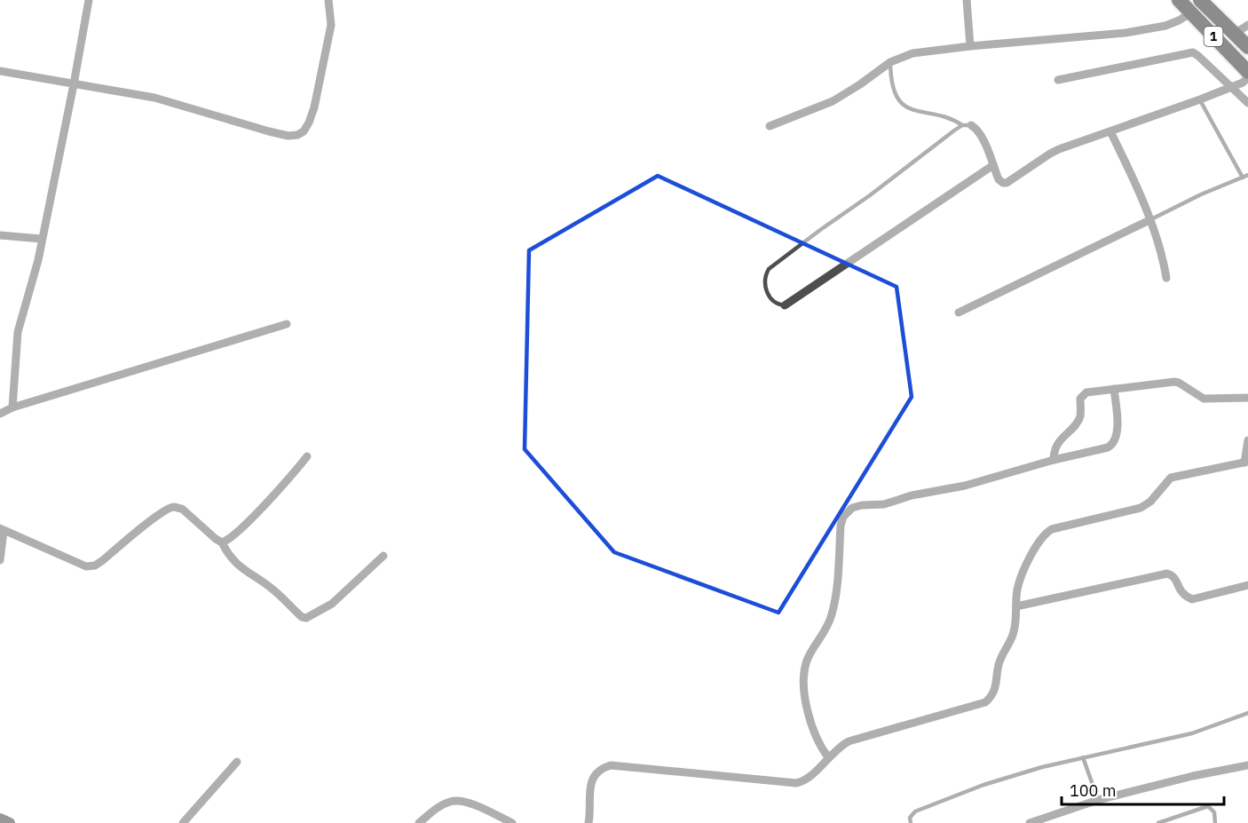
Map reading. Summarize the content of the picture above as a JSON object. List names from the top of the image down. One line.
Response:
{"streets":{"highway":["1"]},"scale_bar":"100 m"}
